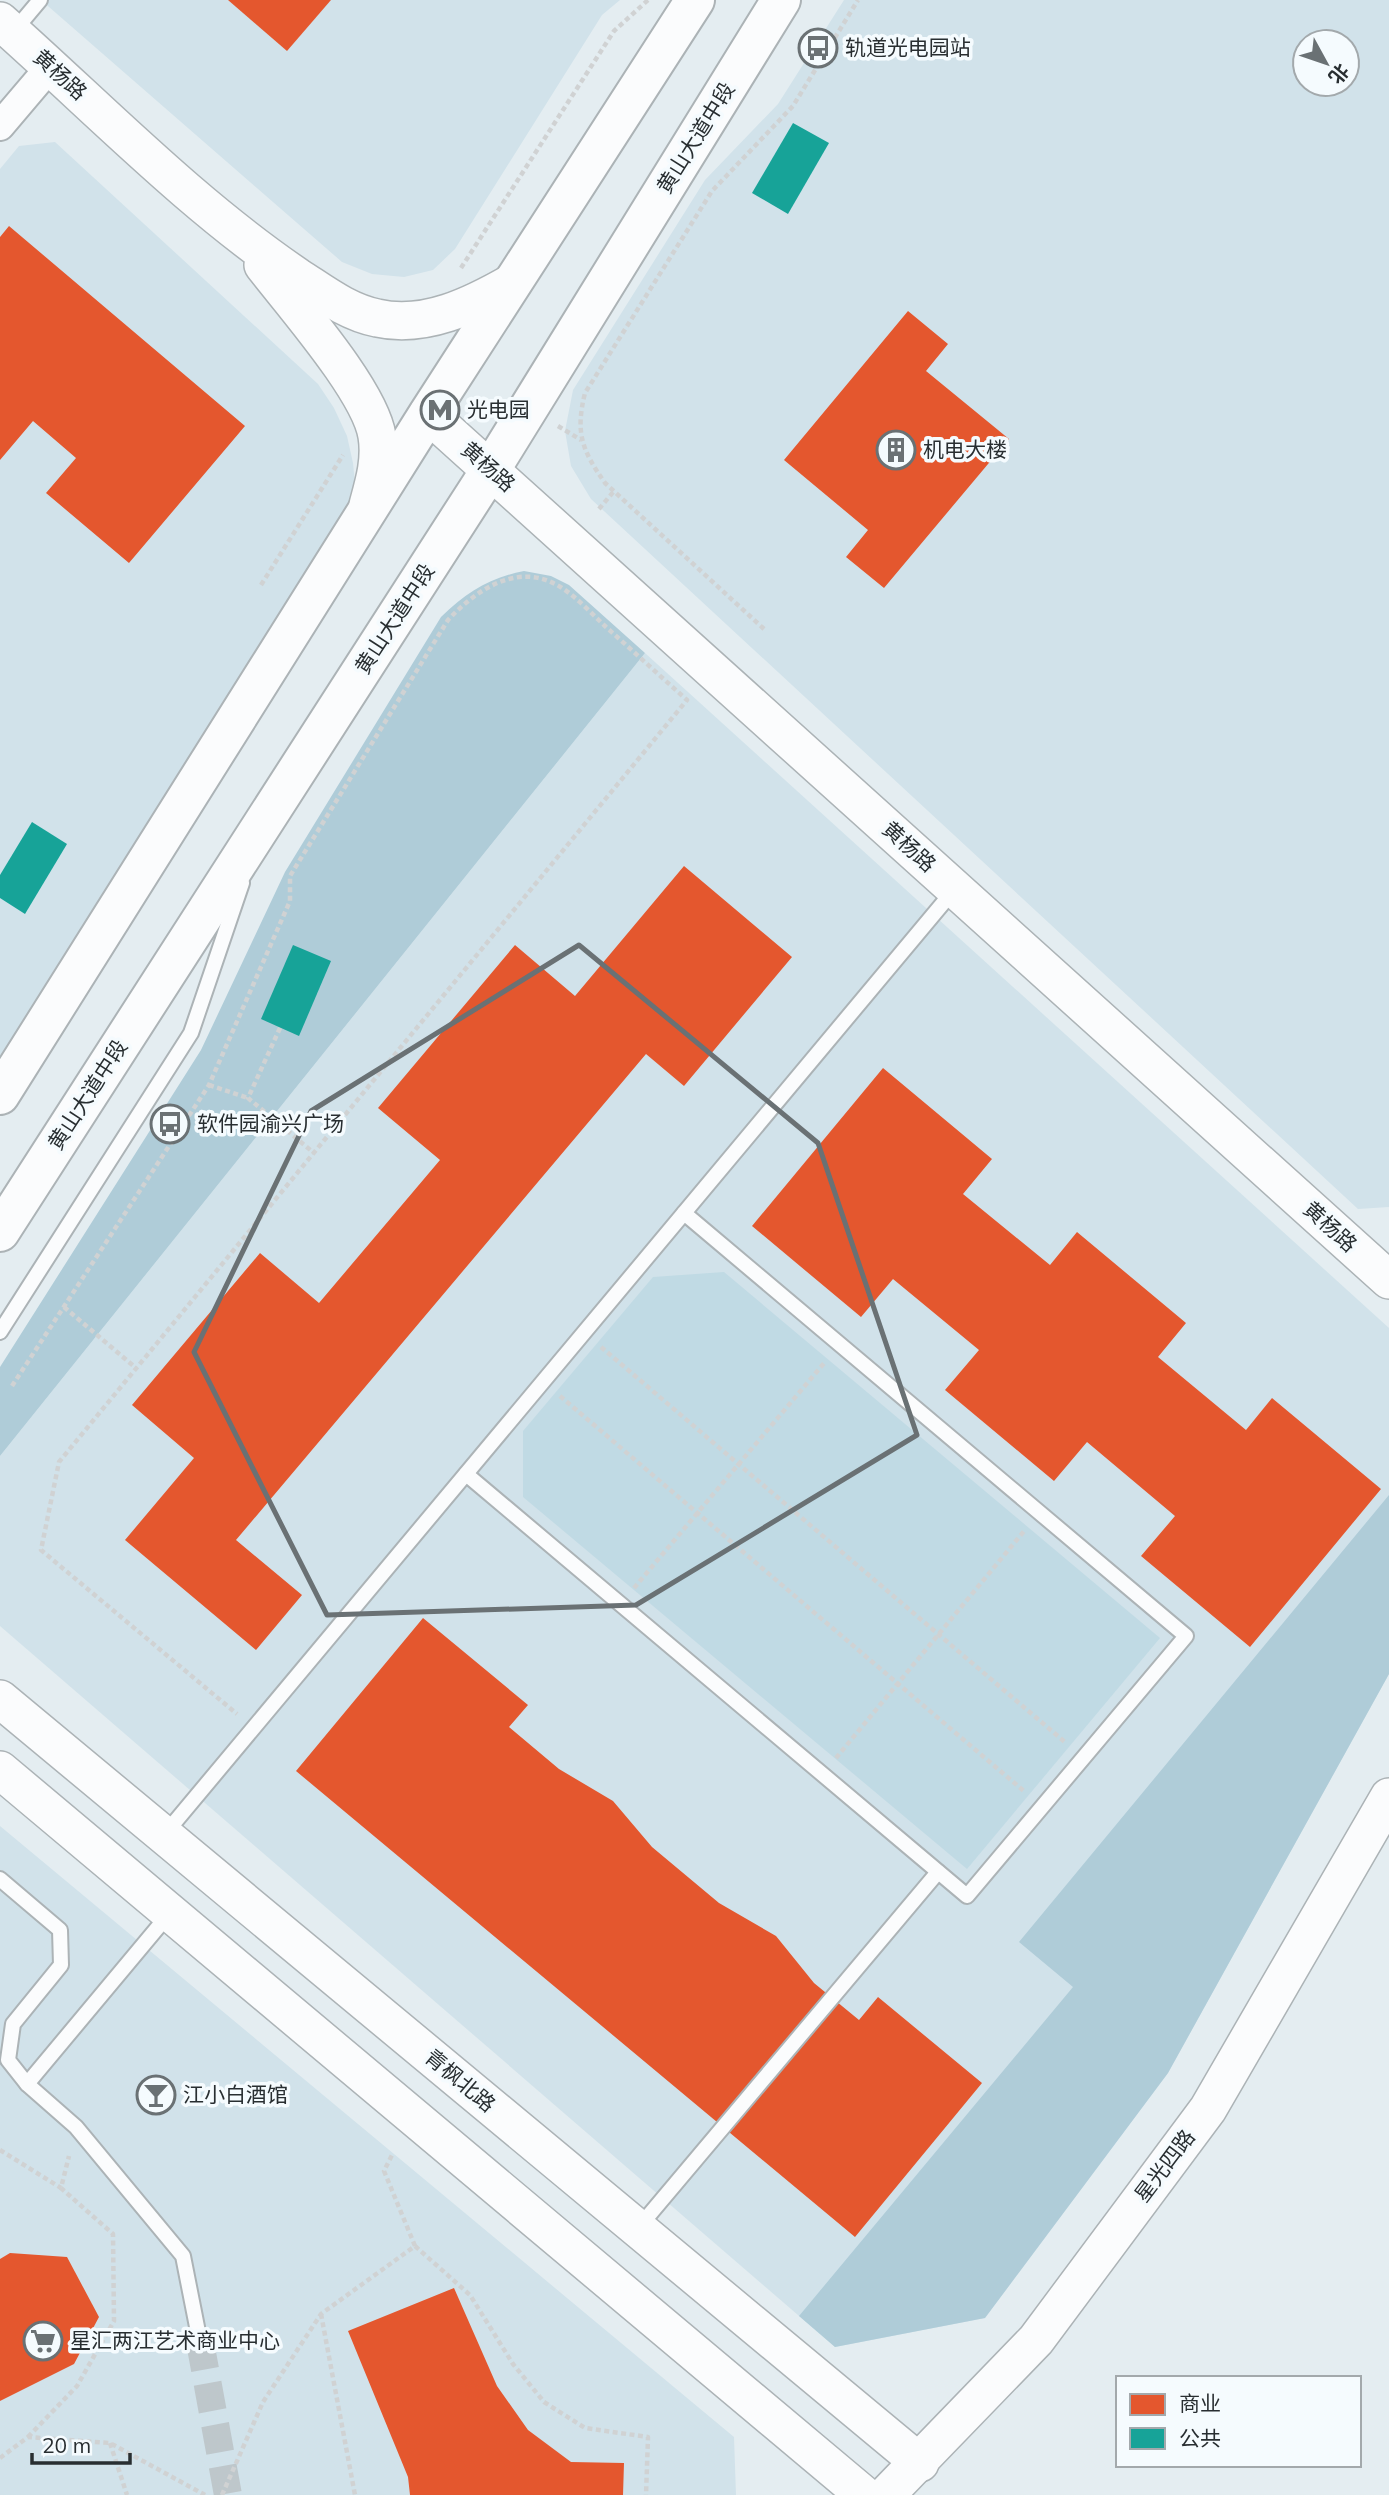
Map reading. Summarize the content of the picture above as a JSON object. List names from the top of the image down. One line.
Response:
{"streets":{"main road":["黄山大道中段"],"street":["黄杨路","青枫北路","星光四路"]},"crossings":[["黄杨路","黄山大道中段"],["青枫北路","星光四路"]],"places":{"bus stop":["轨道光电园站","软件园渝兴广场"],"metro station":["光电园"],"building":["机电大楼"],"bar":["江小白酒馆"],"supermarket":["星汇两江艺术商业中心"]},"legend":["商业","公共"],"scale_bar":"20 m","north":"bottom right"}
